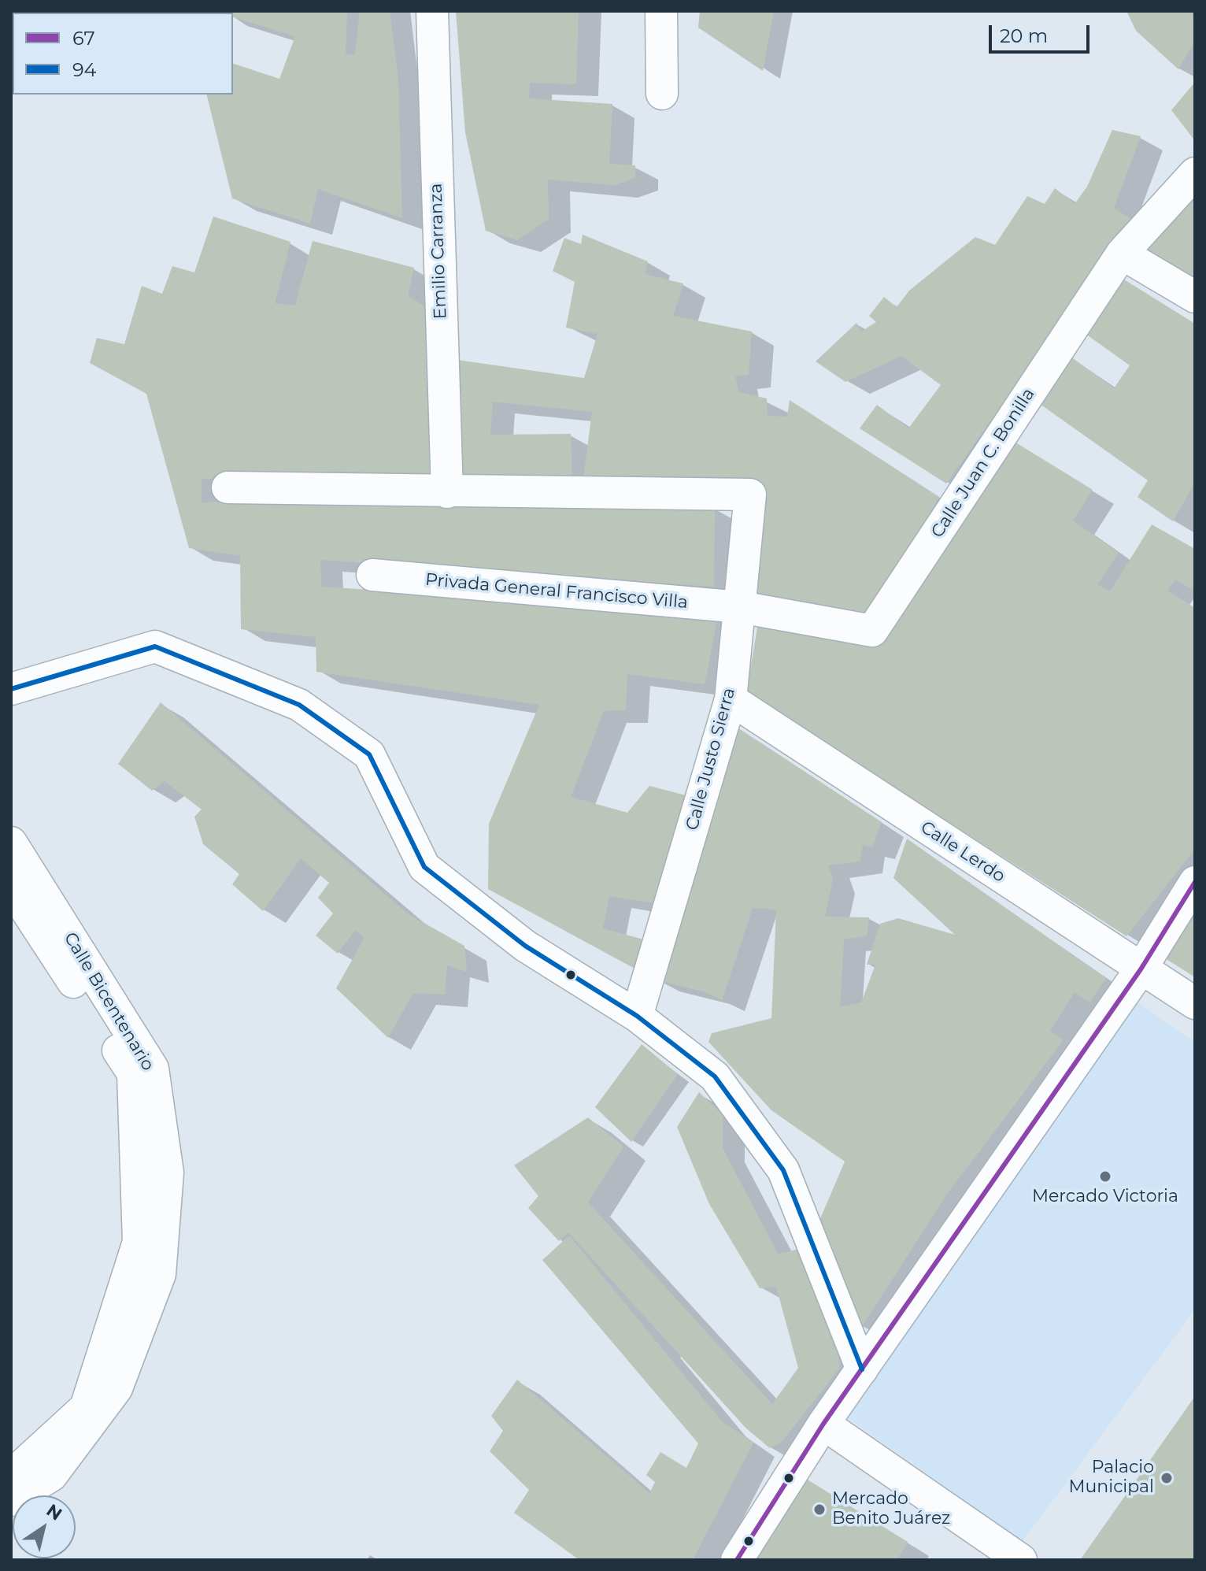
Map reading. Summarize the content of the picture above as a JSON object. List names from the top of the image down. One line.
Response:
{"streets":{"street":["Emilio Carranza","Calle Juan C. Bonilla","Privada General Francisco Villa","Calle Justo Sierra","Calle Lerdo","Calle Bicentenario"]},"crossings":[["Emilio Carranza","Calle Justo Sierra"],["Calle Juan C. Bonilla","Privada General Francisco Villa"],["Calle Juan C. Bonilla","Calle Justo Sierra"],["Privada General Francisco Villa","Calle Justo Sierra"],["Calle Justo Sierra","Calle Lerdo"]],"places":["Mercado Victoria","Palacio Municipal","Mercado Benito Juárez"],"lines":["transit line 94","transit line 67"],"legend":["67","94"],"scale_bar":"20 m","north":"top right"}
